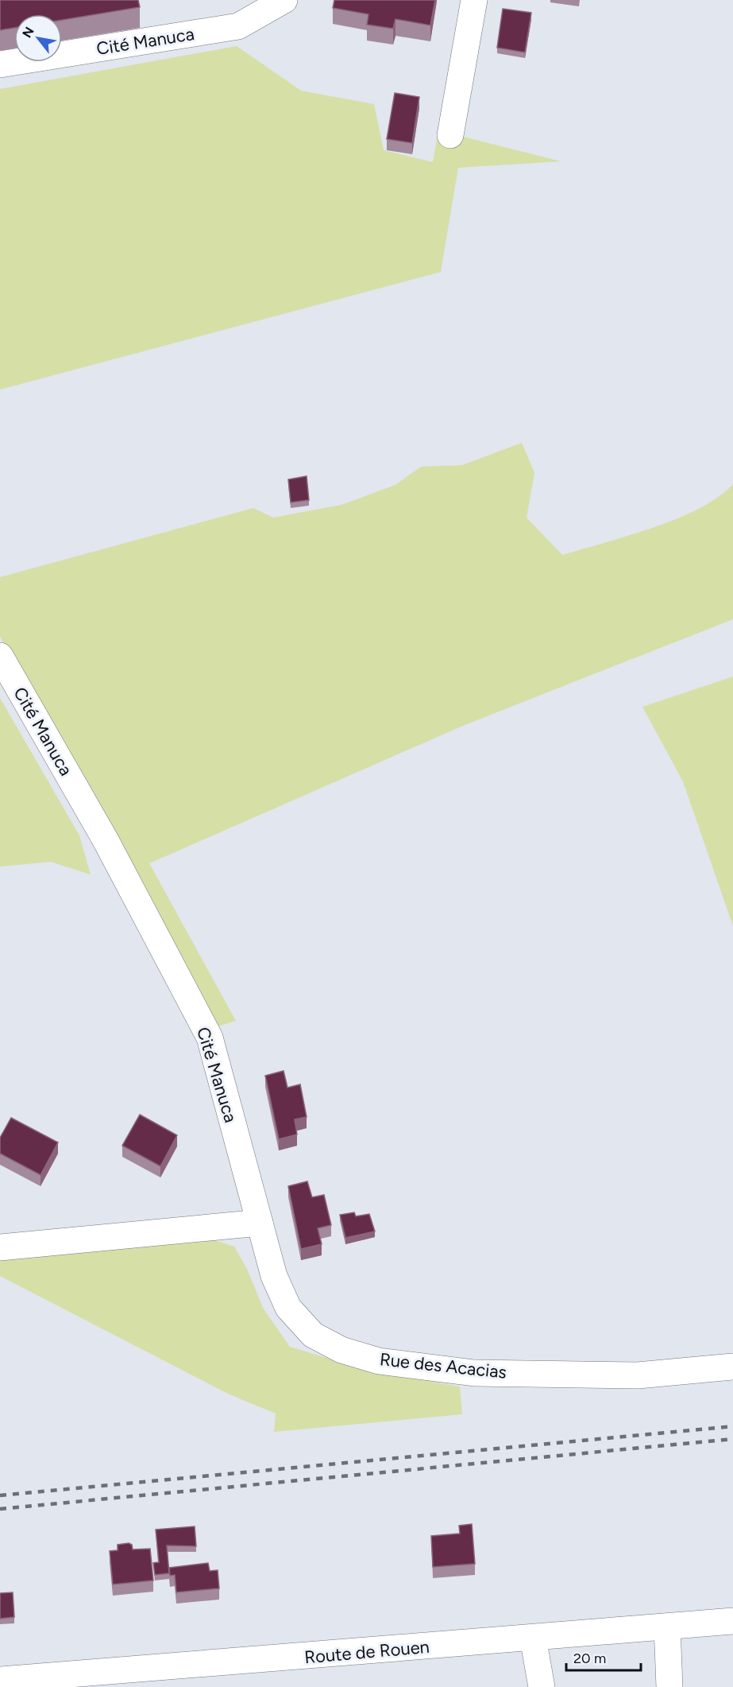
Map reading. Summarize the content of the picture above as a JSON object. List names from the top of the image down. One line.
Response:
{"streets":{"street":["Cité Manuca","Rue des Acacias","Route de Rouen"]},"crossings":[["Cité Manuca","Rue des Acacias"]],"scale_bar":"20 m","north":"top left"}
